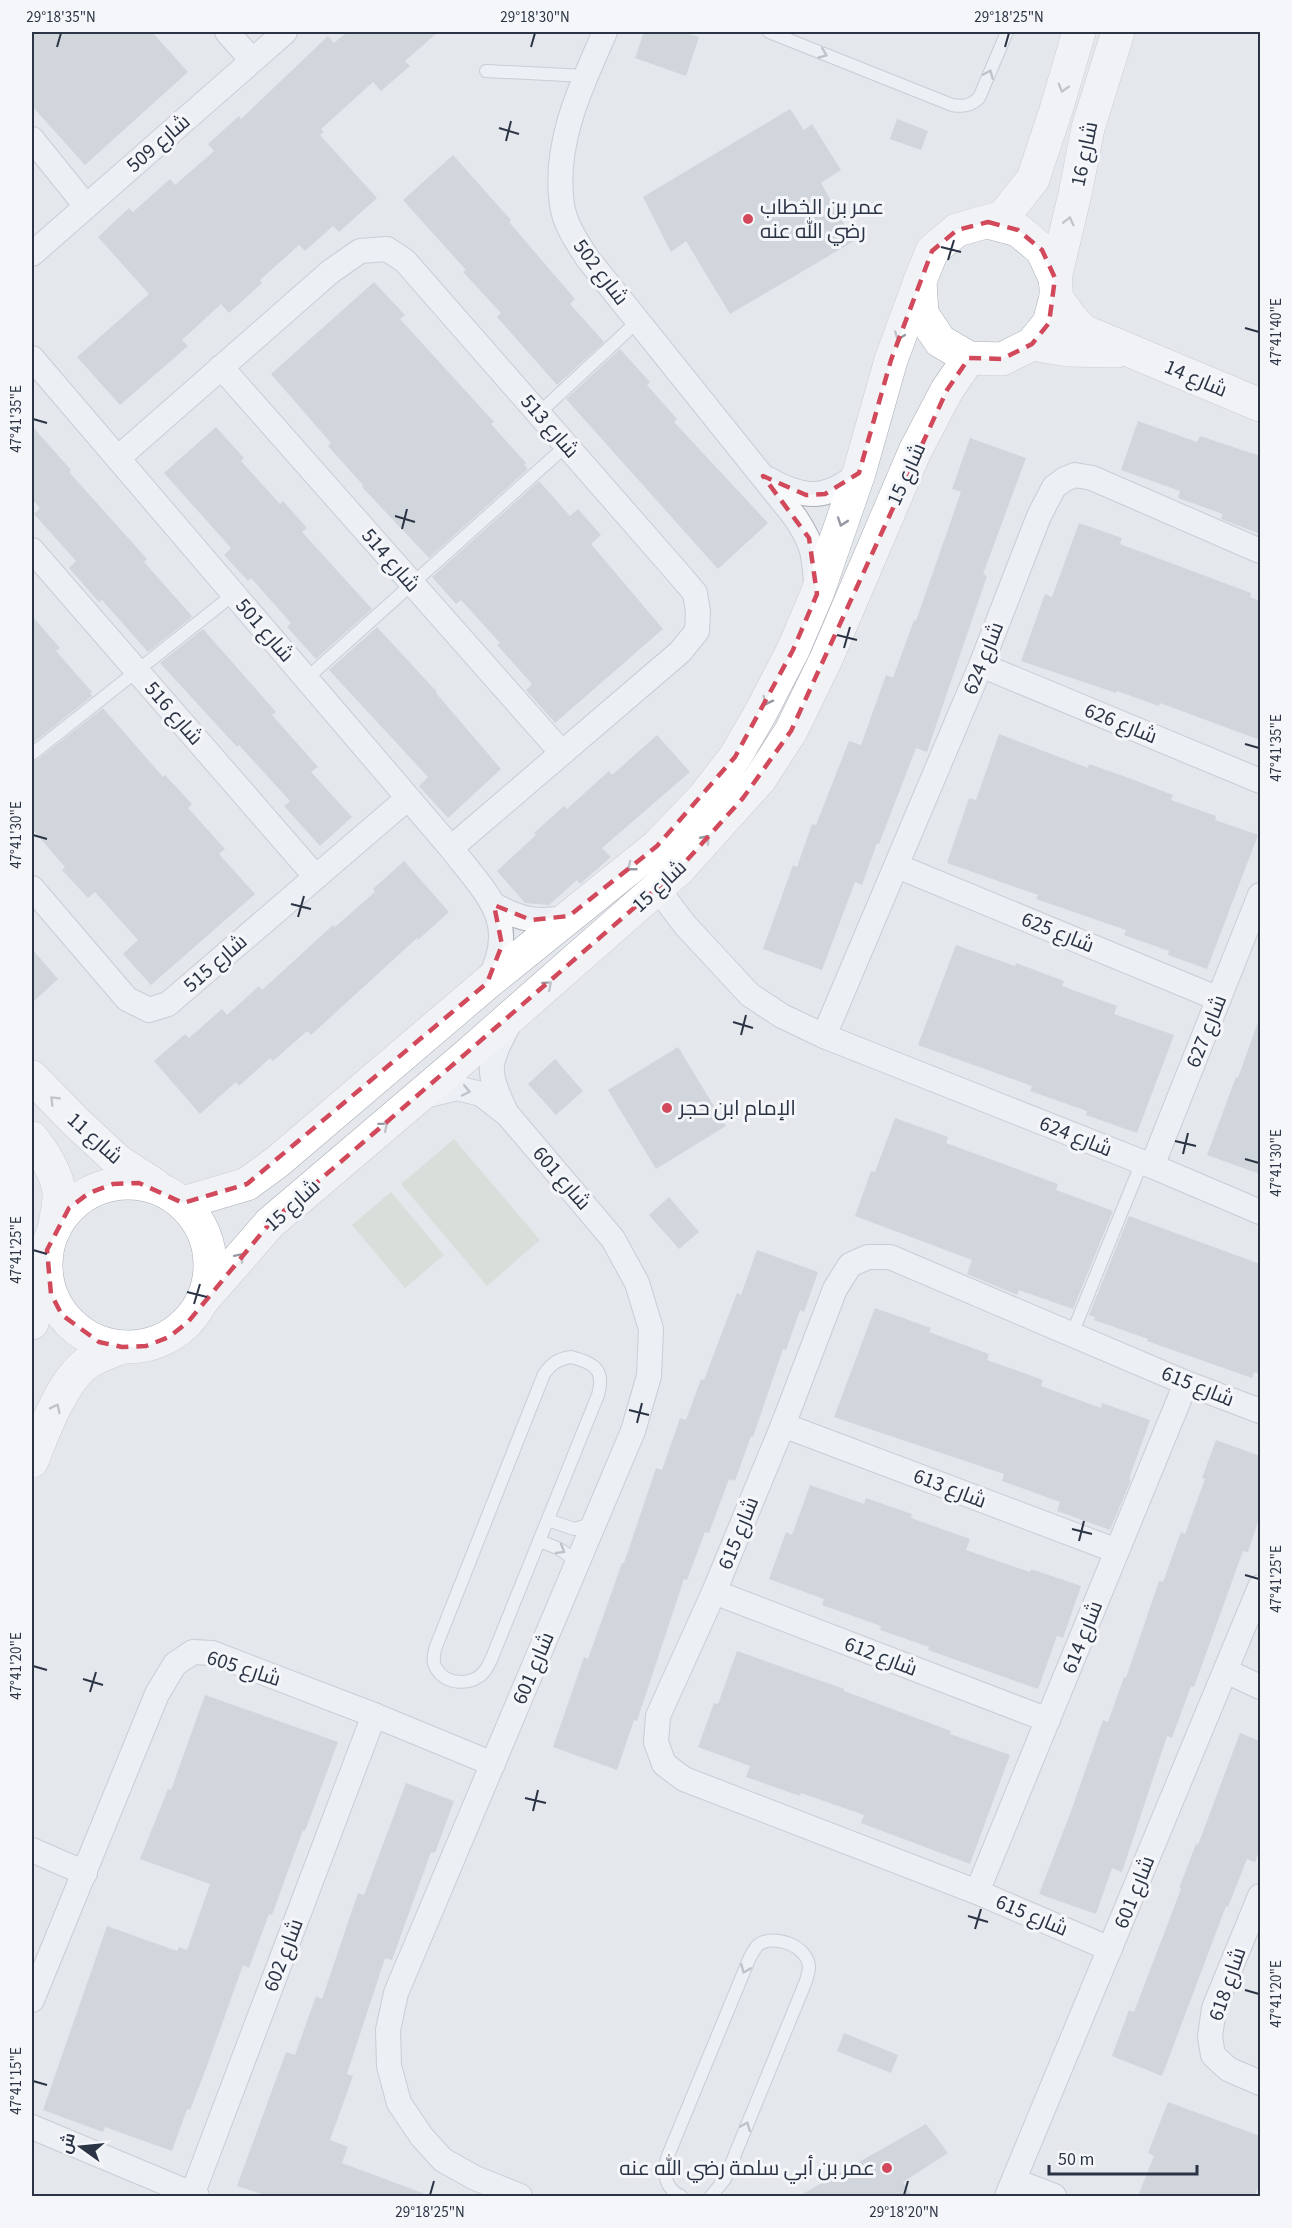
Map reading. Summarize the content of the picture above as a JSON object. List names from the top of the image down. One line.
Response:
{"streets":{"street":["شارع 509","شارع 16","شارع 502","شارع 14","شارع 513","شارع 15","شارع 514","شارع 501","شارع 624","شارع 516","شارع 626","شارع 625","شارع 515","شارع 627","شارع 11","شارع 601","شارع 615","شارع 613","شارع 614","شارع 612","شارع 605","شارع 602","شارع 618"]},"crossings":[["شارع 16","شارع 14"],["شارع 16","شارع 15"],["شارع 502","شارع 15"],["شارع 14","شارع 15"],["شارع 513","شارع 514"],["شارع 513","شارع 501"],["شارع 15","شارع 501"],["شارع 15","شارع 624"],["شارع 15","شارع 11"],["شارع 15","شارع 601"],["شارع 501","شارع 515"],["شارع 624","شارع 626"],["شارع 624","شارع 625"],["شارع 624","شارع 627"],["شارع 516","شارع 515"],["شارع 625","شارع 627"],["شارع 601","شارع 615"],["شارع 601","شارع 605"],["شارع 615","شارع 613"],["شارع 615","شارع 614"],["شارع 615","شارع 612"],["شارع 613","شارع 614"],["شارع 614","شارع 612"],["شارع 605","شارع 602"]],"places":["عمر بن الخطاب رضي الله عنه","الإمام ابن حجر","عمر بن أبي سلمة رضي الله عنه"],"scale_bar":"50 m","north":"left","coordinates":["29°18'35\"N","29°18'30\"N","29°18'25\"N","47°41'40\"E","47°41'35\"E","47°41'30\"E","47°41'25\"E","47°41'20\"E","47°41'15\"E","29°18'20\"N"]}
